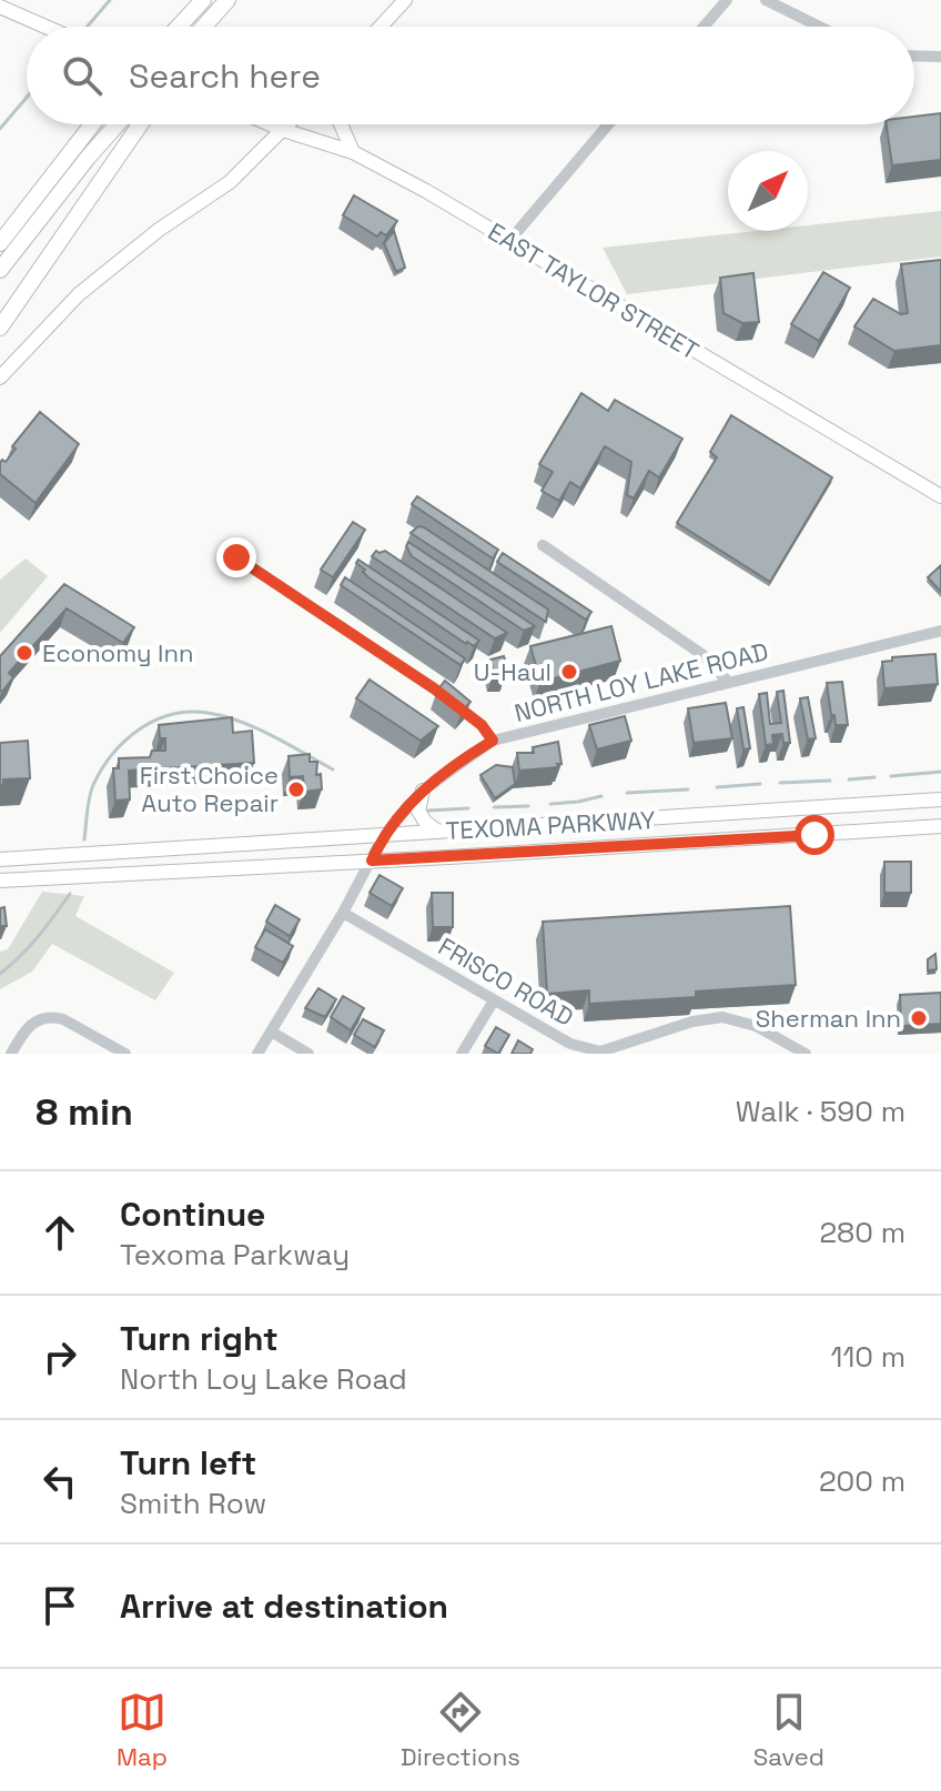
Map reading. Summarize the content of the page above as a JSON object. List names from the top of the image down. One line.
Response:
{"streets":{"main road":["EAST TAYLOR STREET","TEXOMA PARKWAY"],"street":["NORTH LOY LAKE ROAD","FRISCO ROAD"]},"crossings":[["NORTH LOY LAKE ROAD","TEXOMA PARKWAY"],["NORTH LOY LAKE ROAD","FRISCO ROAD"]],"places":["Economy Inn","U-Haul","First Choice Auto Repair","Sherman Inn"],"north":"top right","page":{"search":"Search here","heading":["8 min","Walk · 590 m"],"list":[["Continue","Texoma Parkway","280 m"],["Turn right","North Loy Lake Road","110 m"],["Turn left","Smith Row","200 m"],"Arrive at destination"],"nav":["Map","Directions","Saved"]}}
